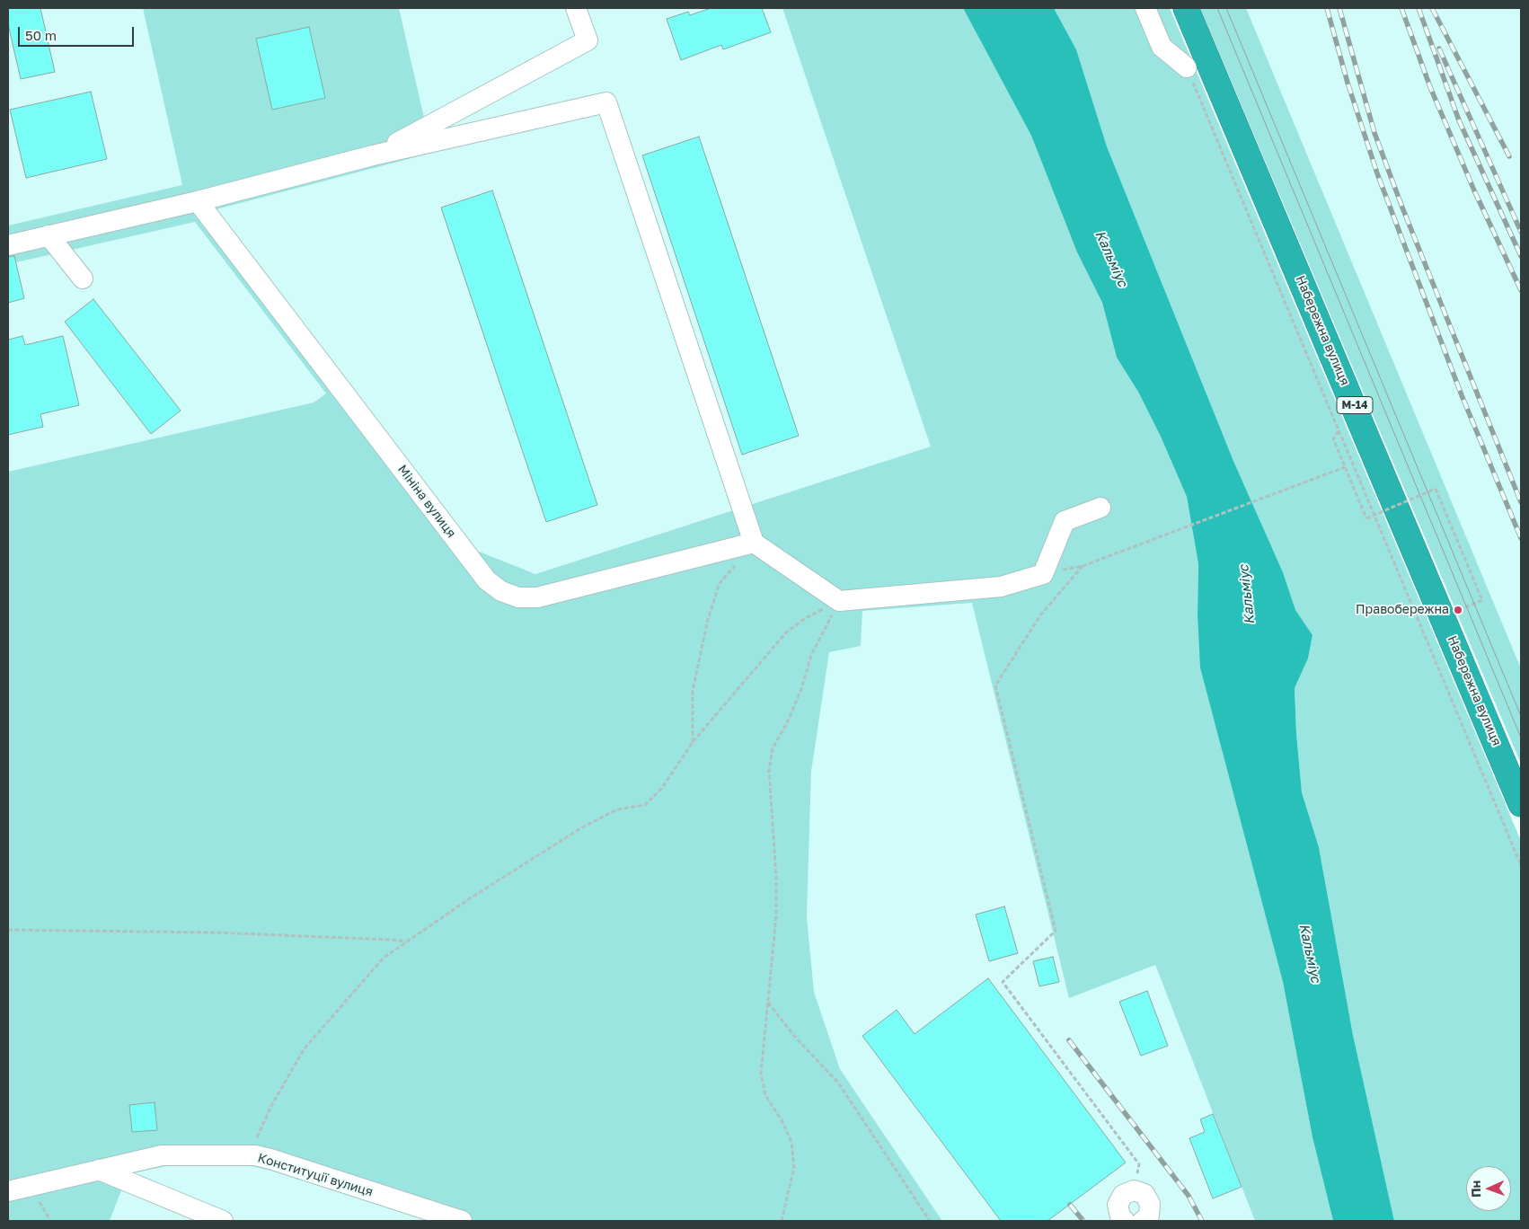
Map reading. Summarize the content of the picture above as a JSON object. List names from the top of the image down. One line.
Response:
{"streets":{"highway":["Набережна вулиця","М-14"],"street":["Мініна вулиця","Конституції вулиця"]},"water":["Кальміус"],"places":["Правобережна"],"scale_bar":"50 m","north":"left"}
